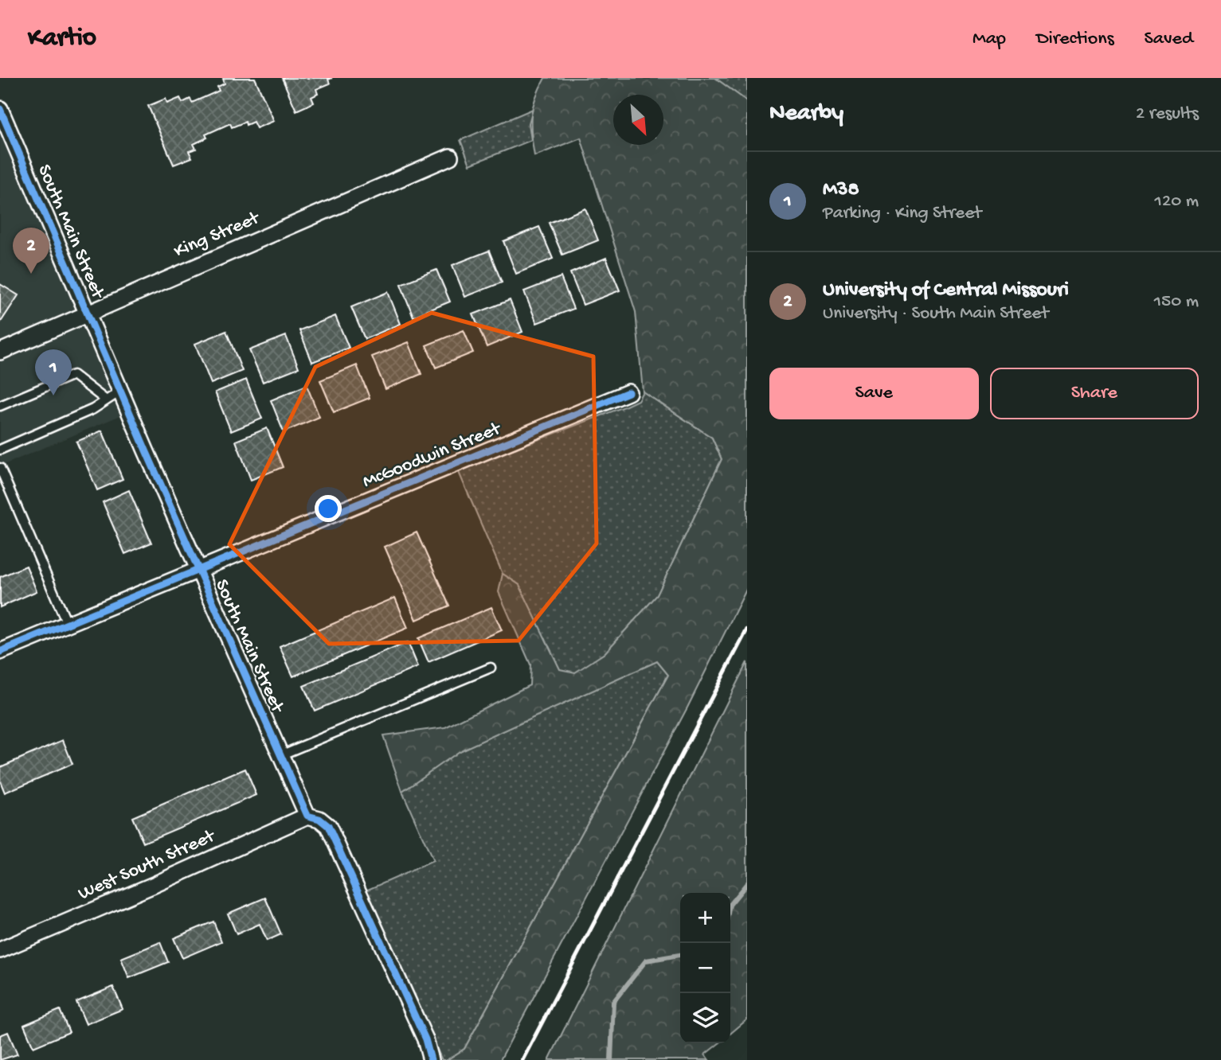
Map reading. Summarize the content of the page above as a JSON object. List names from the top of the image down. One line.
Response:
{"streets":{"street":["South Main Street","King Street","McGoodwin Street","West South Street"]},"crossings":[["South Main Street","King Street"],["South Main Street","McGoodwin Street"],["South Main Street","West South Street"]],"north":"bottom right","page":{"header":"Kartio","nav":["Map","Directions","Saved"],"heading":["Nearby","2 results"],"list":[{"mark":"1","name":"M38","note":"Parking · King Street","value":"120 m"},{"mark":"2","name":"University of Central Missouri","note":"University · South Main Street","value":"150 m"}],"pins":["2","1"],"buttons":["Save","Share"],"map_buttons":["+","−"]}}
